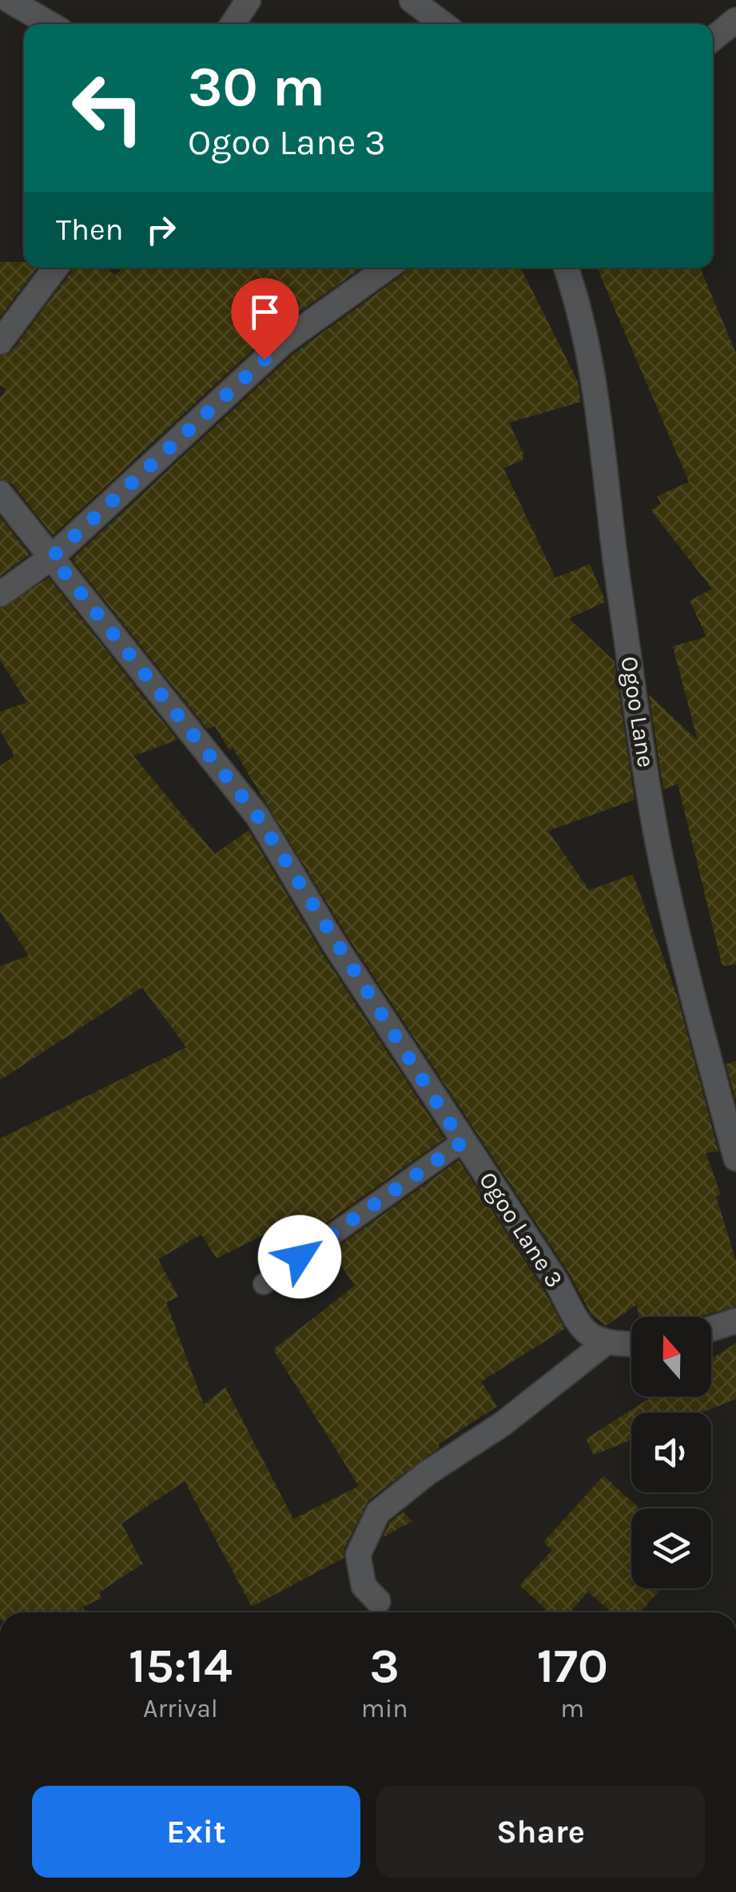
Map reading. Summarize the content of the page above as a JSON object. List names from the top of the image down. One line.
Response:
{"streets":{"street":["Ogoo Lane","Ogoo Lane 3"]},"north":"top","page":{"turn":["30 m","Ogoo Lane 3"],"then":"Then","eta":["15:14","Arrival","3","min","170","m"],"buttons":["Exit","Share"]}}
